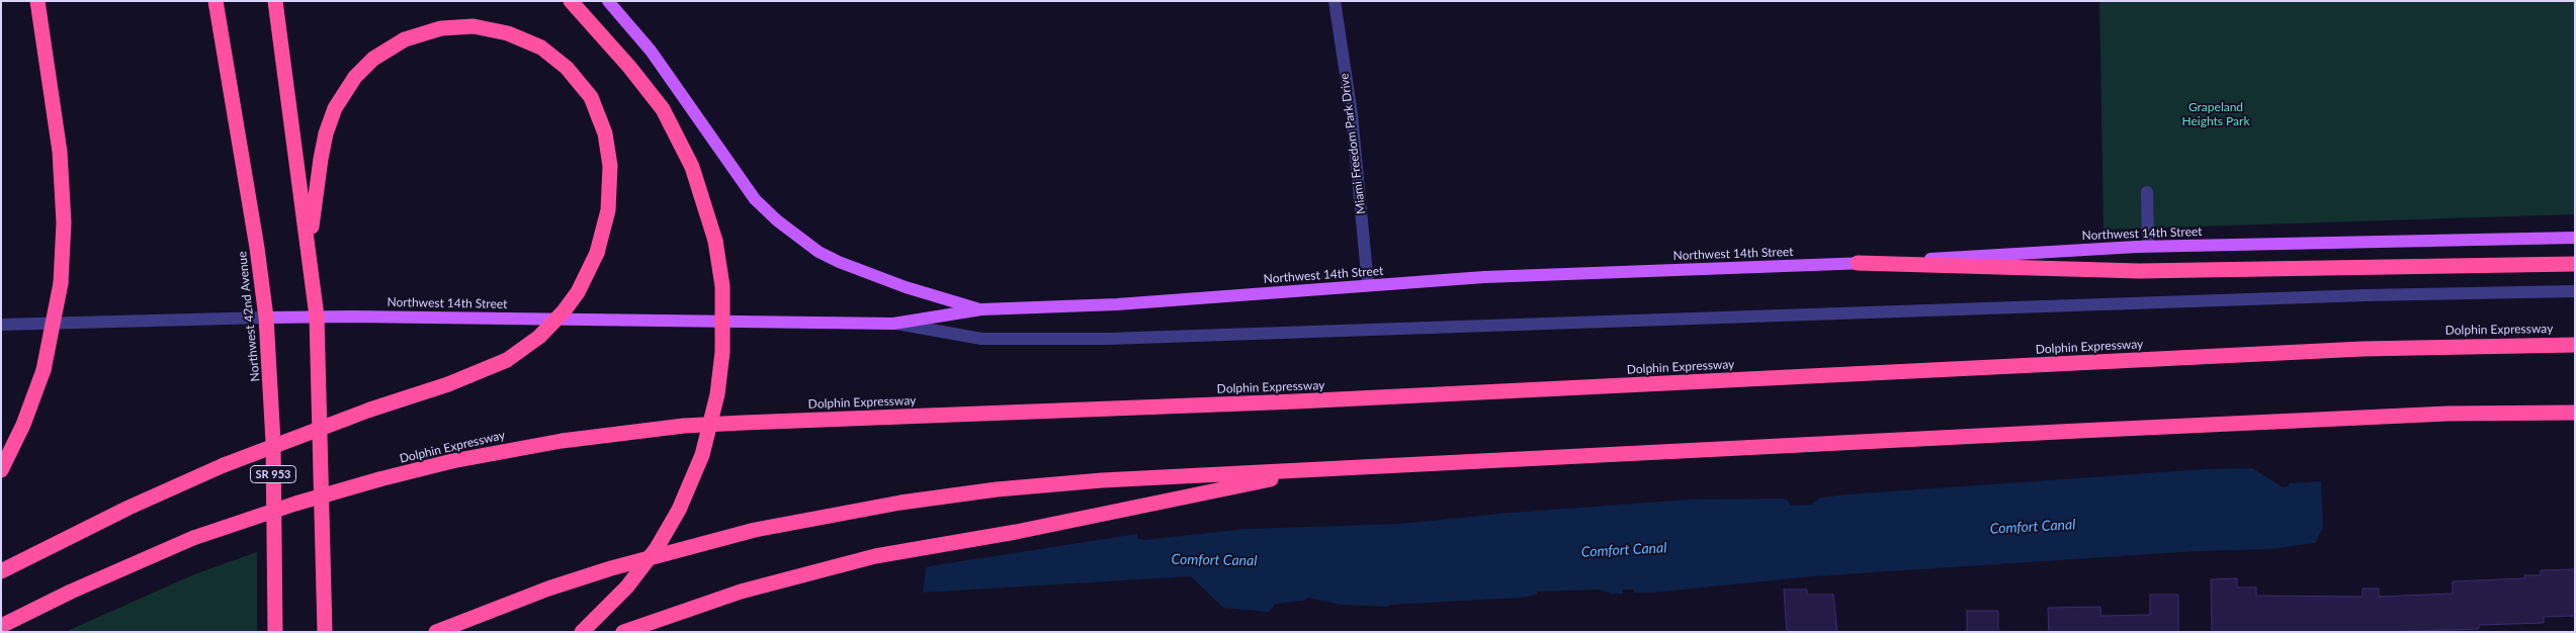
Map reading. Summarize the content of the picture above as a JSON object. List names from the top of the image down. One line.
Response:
{"streets":{"highway":["Northwest 42nd Avenue","Dolphin Expressway","SR 953"],"main road":["Northwest 14th Street"],"street":["Miami Freedom Park Drive"]},"crossings":[["Miami Freedom Park Drive","Northwest 14th Street"],["Northwest 14th Street","Northwest 42nd Avenue"]],"water":["Comfort Canal"],"parks":["Grapeland Heights Park"]}
